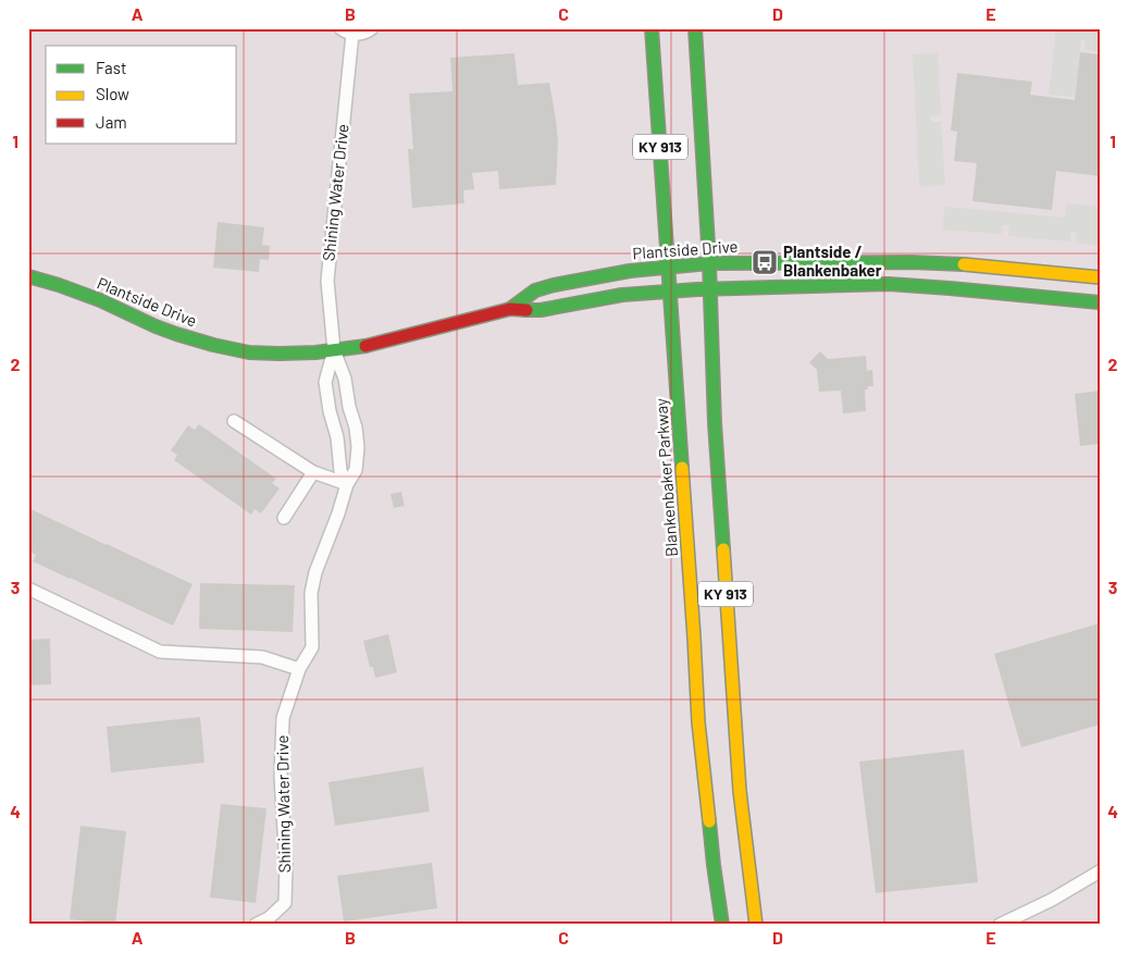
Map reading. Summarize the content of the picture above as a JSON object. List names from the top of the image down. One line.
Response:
{"streets":{"main road":["KY 913","Plantside Drive","Blankenbaker Parkway"],"street":["Shining Water Drive"]},"crossings":[["KY 913","Plantside Drive"],["Shining Water Drive","Plantside Drive"],["Plantside Drive","Blankenbaker Parkway"]],"places":{"bus stop":["Plantside / Blankenbaker"]},"legend":["Fast","Slow","Jam"],"grid":{"columns":["A","B","C","D","E"],"rows":["1","2","3","4"]}}
